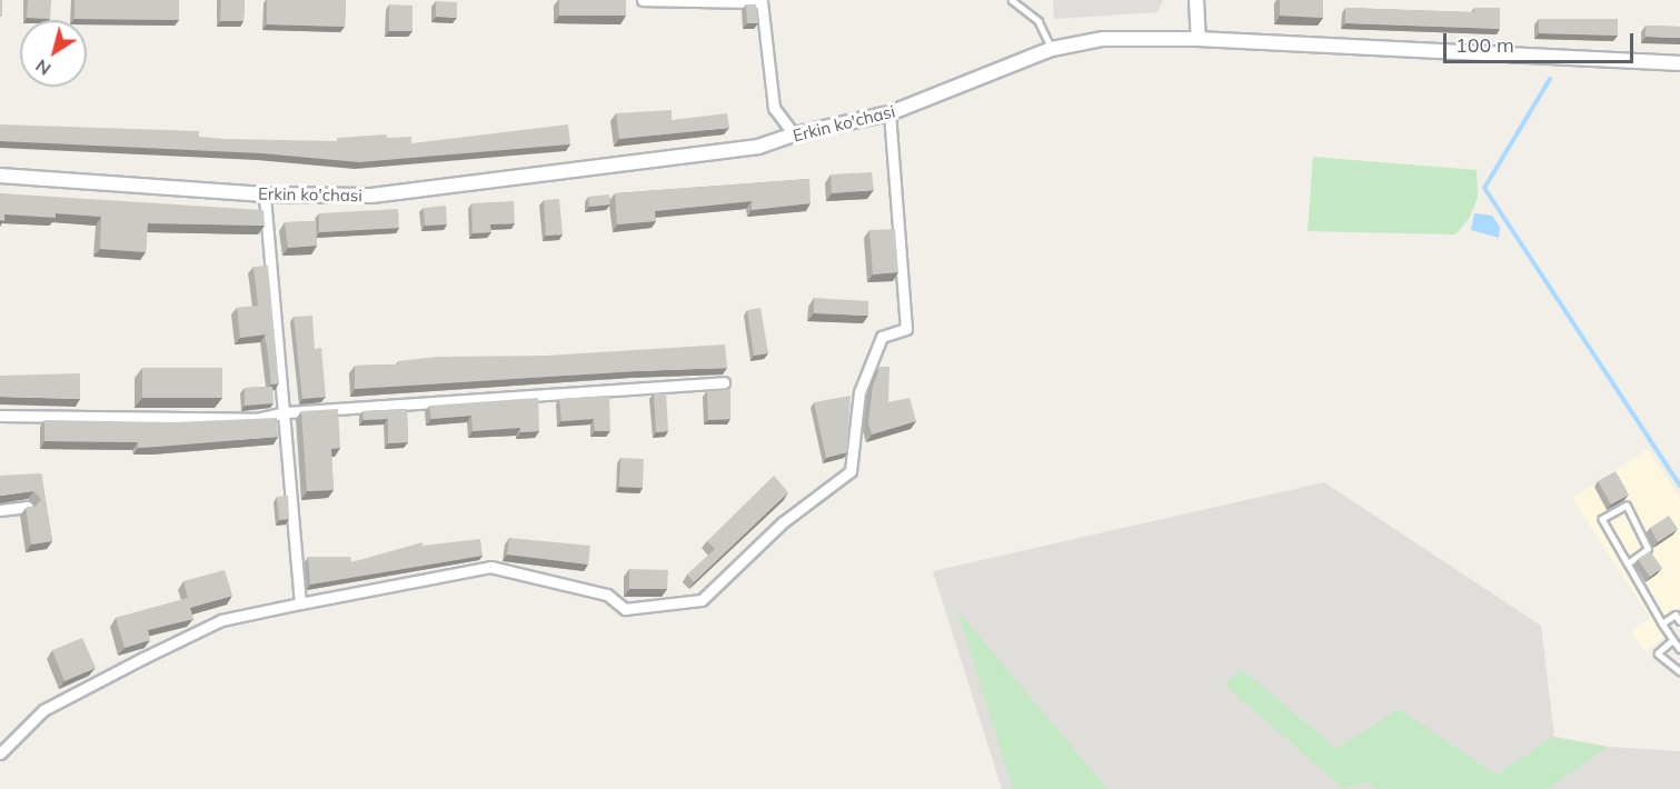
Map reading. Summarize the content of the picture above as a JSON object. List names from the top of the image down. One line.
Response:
{"streets":{"main road":["Erkin ko'chasi"]},"scale_bar":"100 m","north":"bottom left"}
